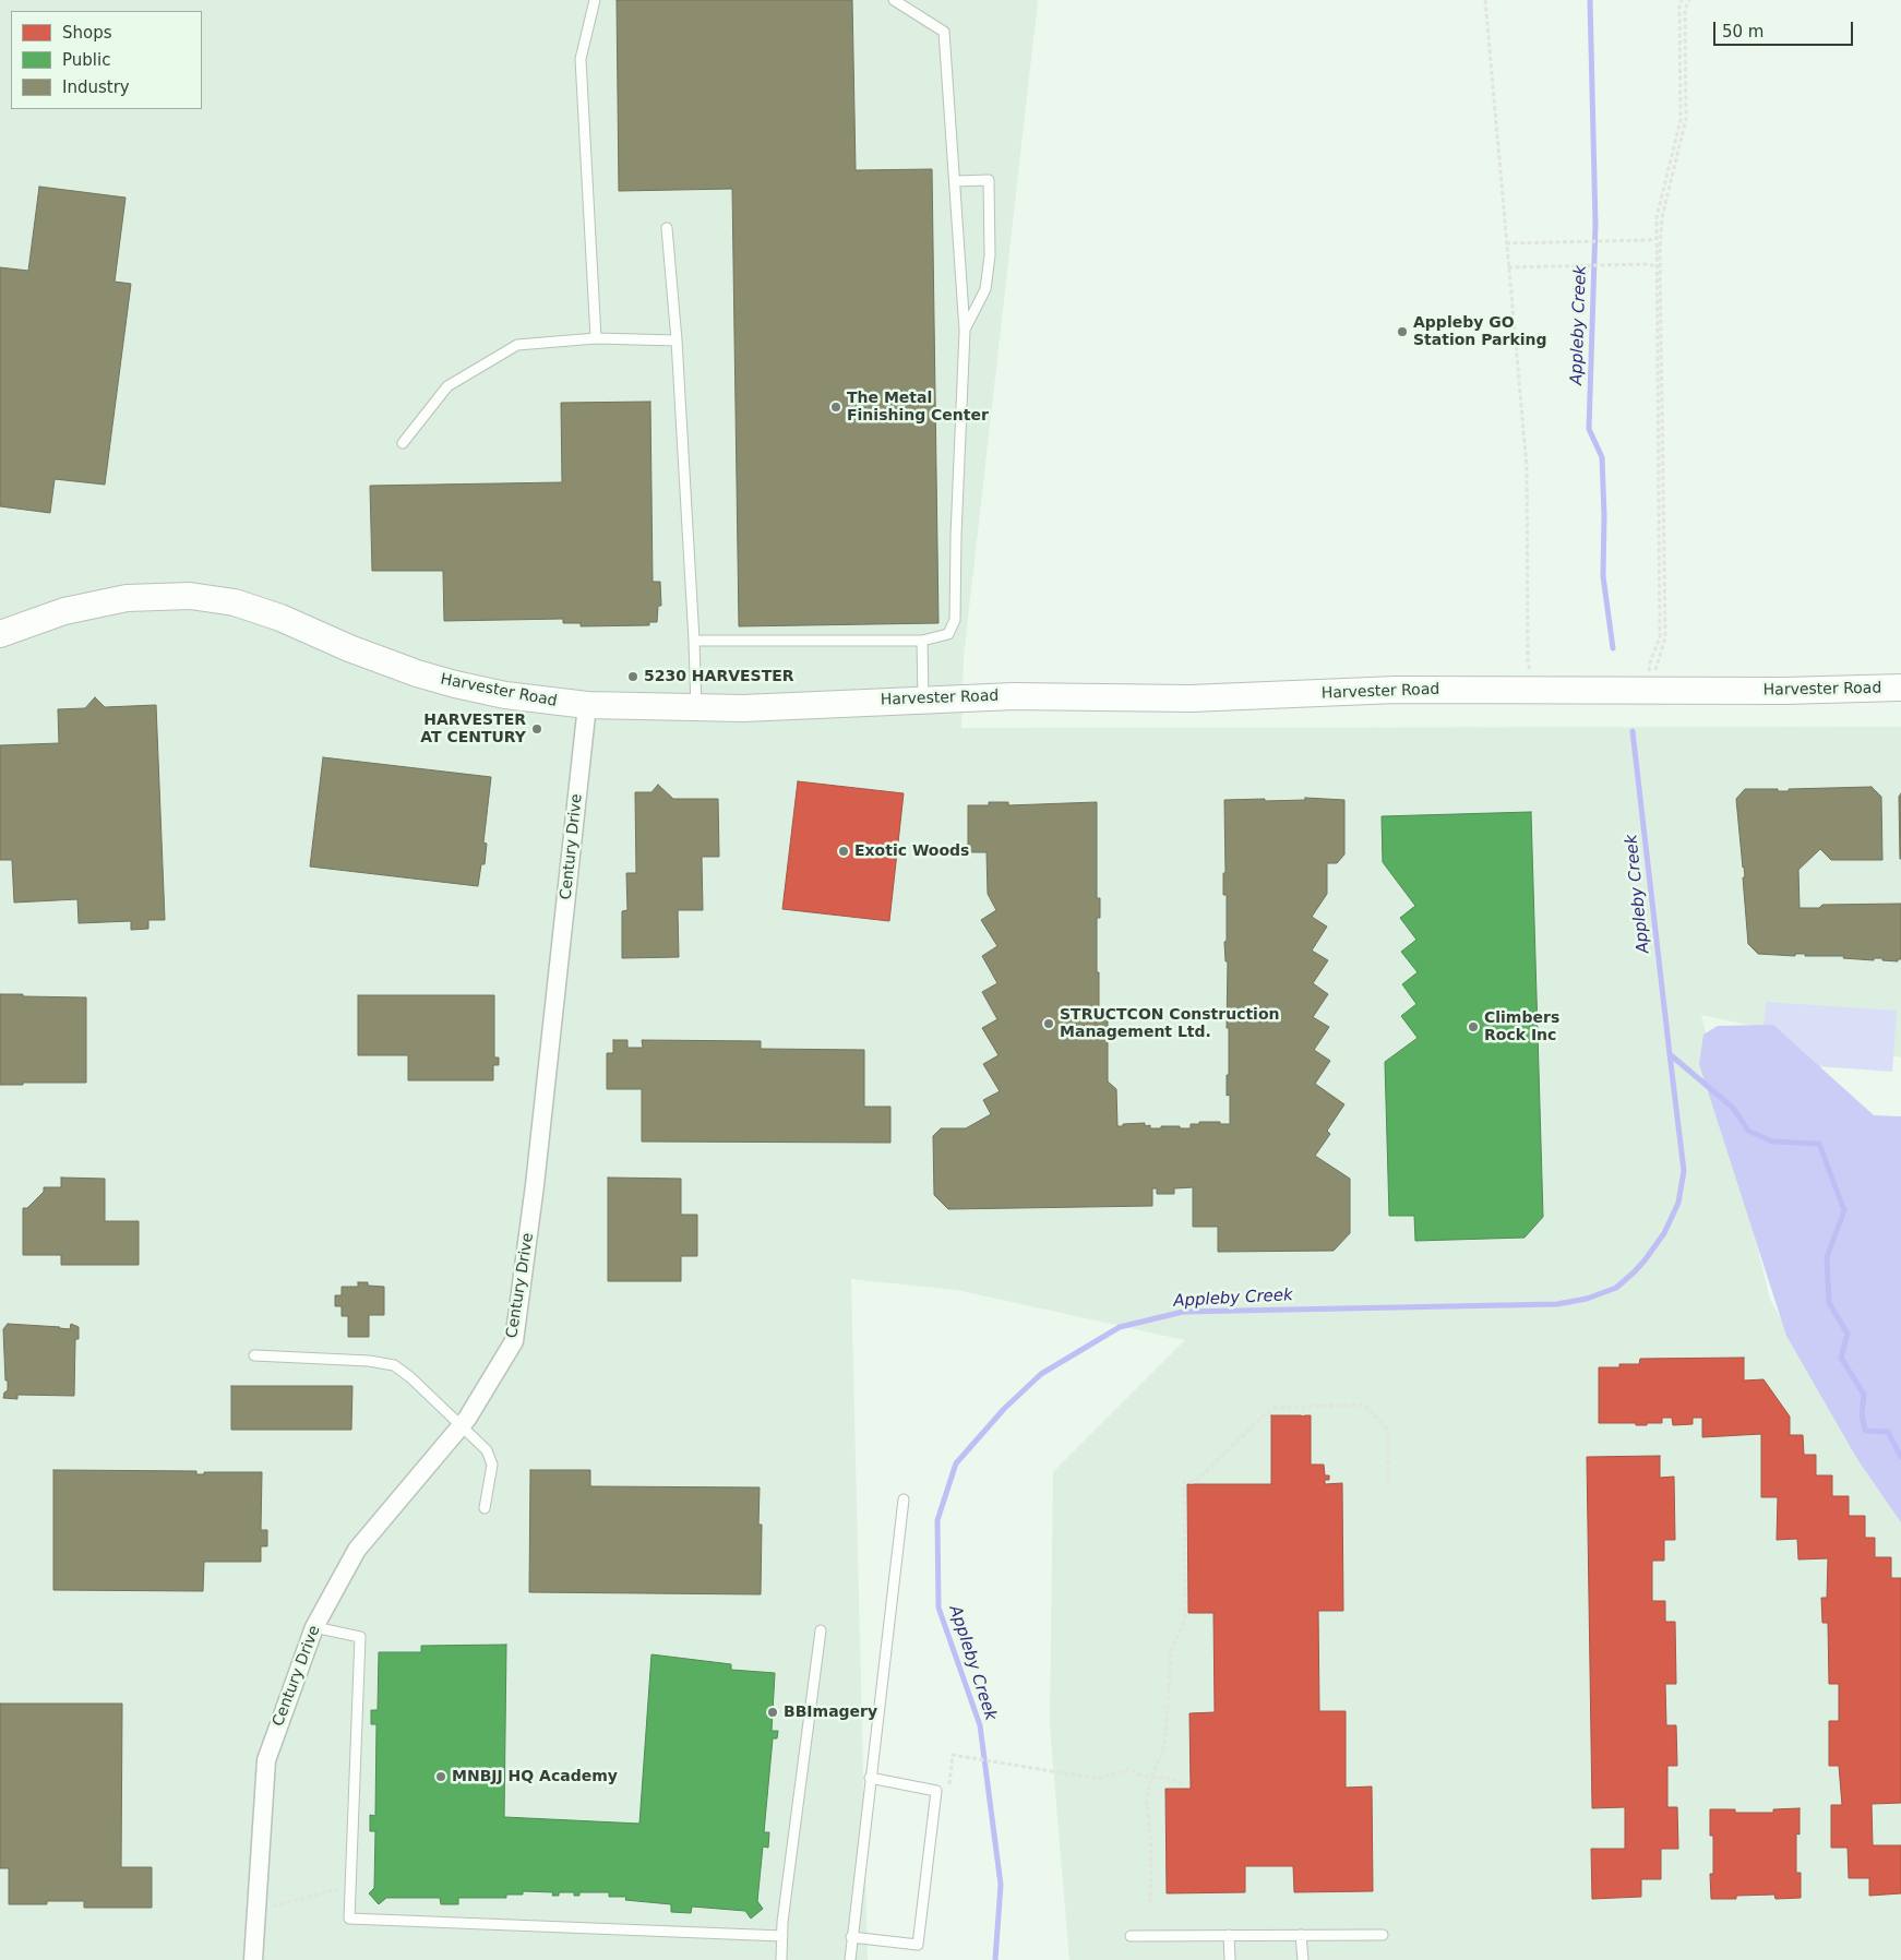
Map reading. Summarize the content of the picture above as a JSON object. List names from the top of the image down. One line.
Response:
{"streets":{"main road":["Harvester Road"],"street":["Century Drive"]},"crossings":[["Harvester Road","Century Drive"]],"water":["Appleby Creek"],"places":["Appleby GO Station Parking","The Metal Finishing Center","5230 HARVESTER","HARVESTER AT CENTURY","Exotic Woods","STRUCTCON Construction Management Ltd.","Climbers Rock Inc","BBImagery","MNBJJ HQ Academy"],"legend":["Shops","Public","Industry"],"scale_bar":"50 m"}
